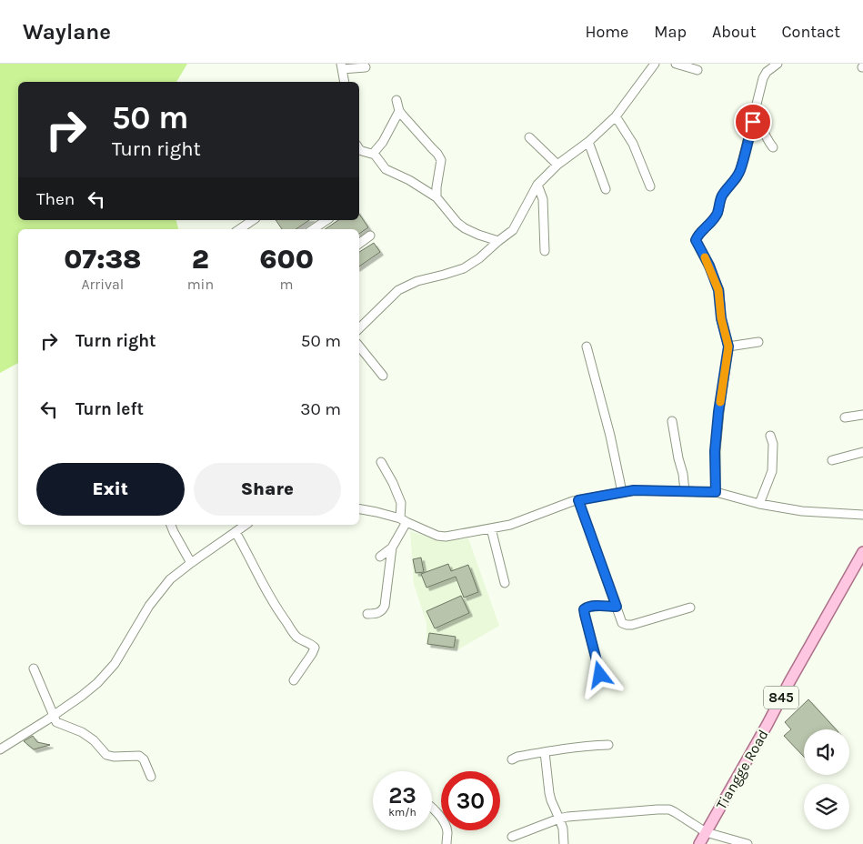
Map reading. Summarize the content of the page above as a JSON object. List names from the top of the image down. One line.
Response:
{"streets":{"main road":["845","Tiangge Road"]},"page":{"header":"Waylane","nav":["Home","Map","About","Contact"],"turn":["50 m","Turn right"],"then":"Then","eta":["07:38","Arrival","2","min","600","m"],"list":[{"name":"Turn right","value":"50 m"},{"name":"Turn left","value":"30 m"}],"buttons":["Exit","Share"],"speed":"23 km/h","limit":"30"}}
